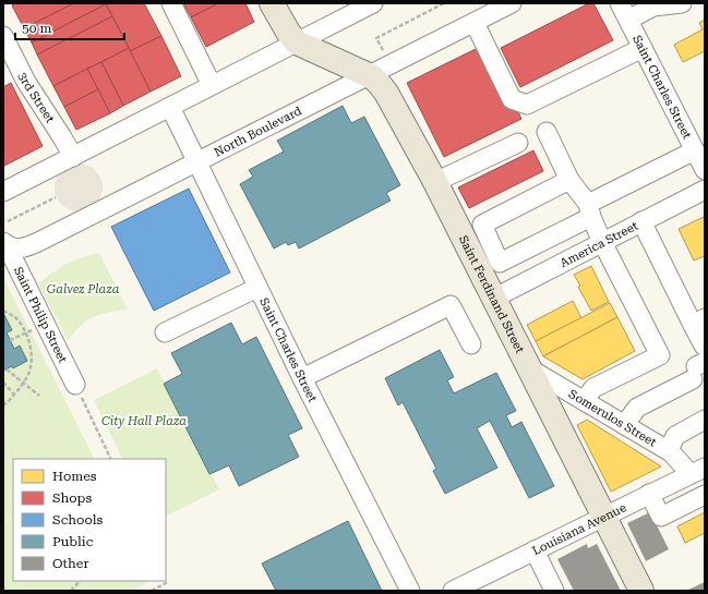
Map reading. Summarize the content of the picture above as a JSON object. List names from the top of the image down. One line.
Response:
{"streets":{"main road":["Saint Ferdinand Street"],"street":["Saint Charles Street","3rd Street","North Boulevard","America Street","Saint Philip Street","Somerulos Street","Louisiana Avenue"]},"crossings":[["Saint Charles Street","North Boulevard"],["North Boulevard","Saint Ferdinand Street"],["North Boulevard","Saint Philip Street"],["America Street","Saint Ferdinand Street"],["Saint Ferdinand Street","Somerulos Street"],["Saint Ferdinand Street","Louisiana Avenue"],["Somerulos Street","Louisiana Avenue"]],"parks":["Galvez Plaza","City Hall Plaza"],"legend":["Homes","Shops","Schools","Public","Other"],"scale_bar":"50 m"}
